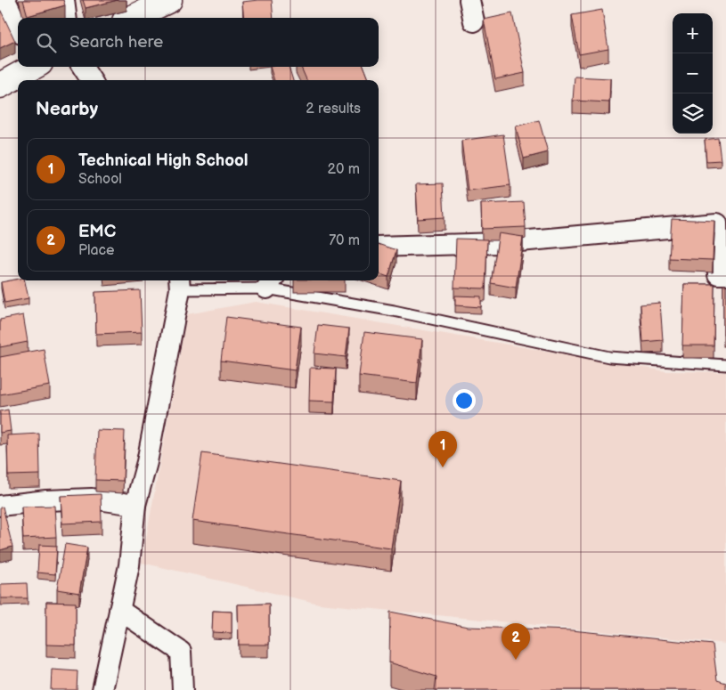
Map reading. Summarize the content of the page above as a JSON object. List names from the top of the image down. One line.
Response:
{"page":{"map_buttons":["+","−"],"search":"Search here","heading":["Nearby","2 results"],"list":[{"mark":"1","name":"Technical High School","note":"School","value":"20 m"},{"mark":"2","name":"EMC","note":"Place","value":"70 m"}],"pins":["1","2"]}}
